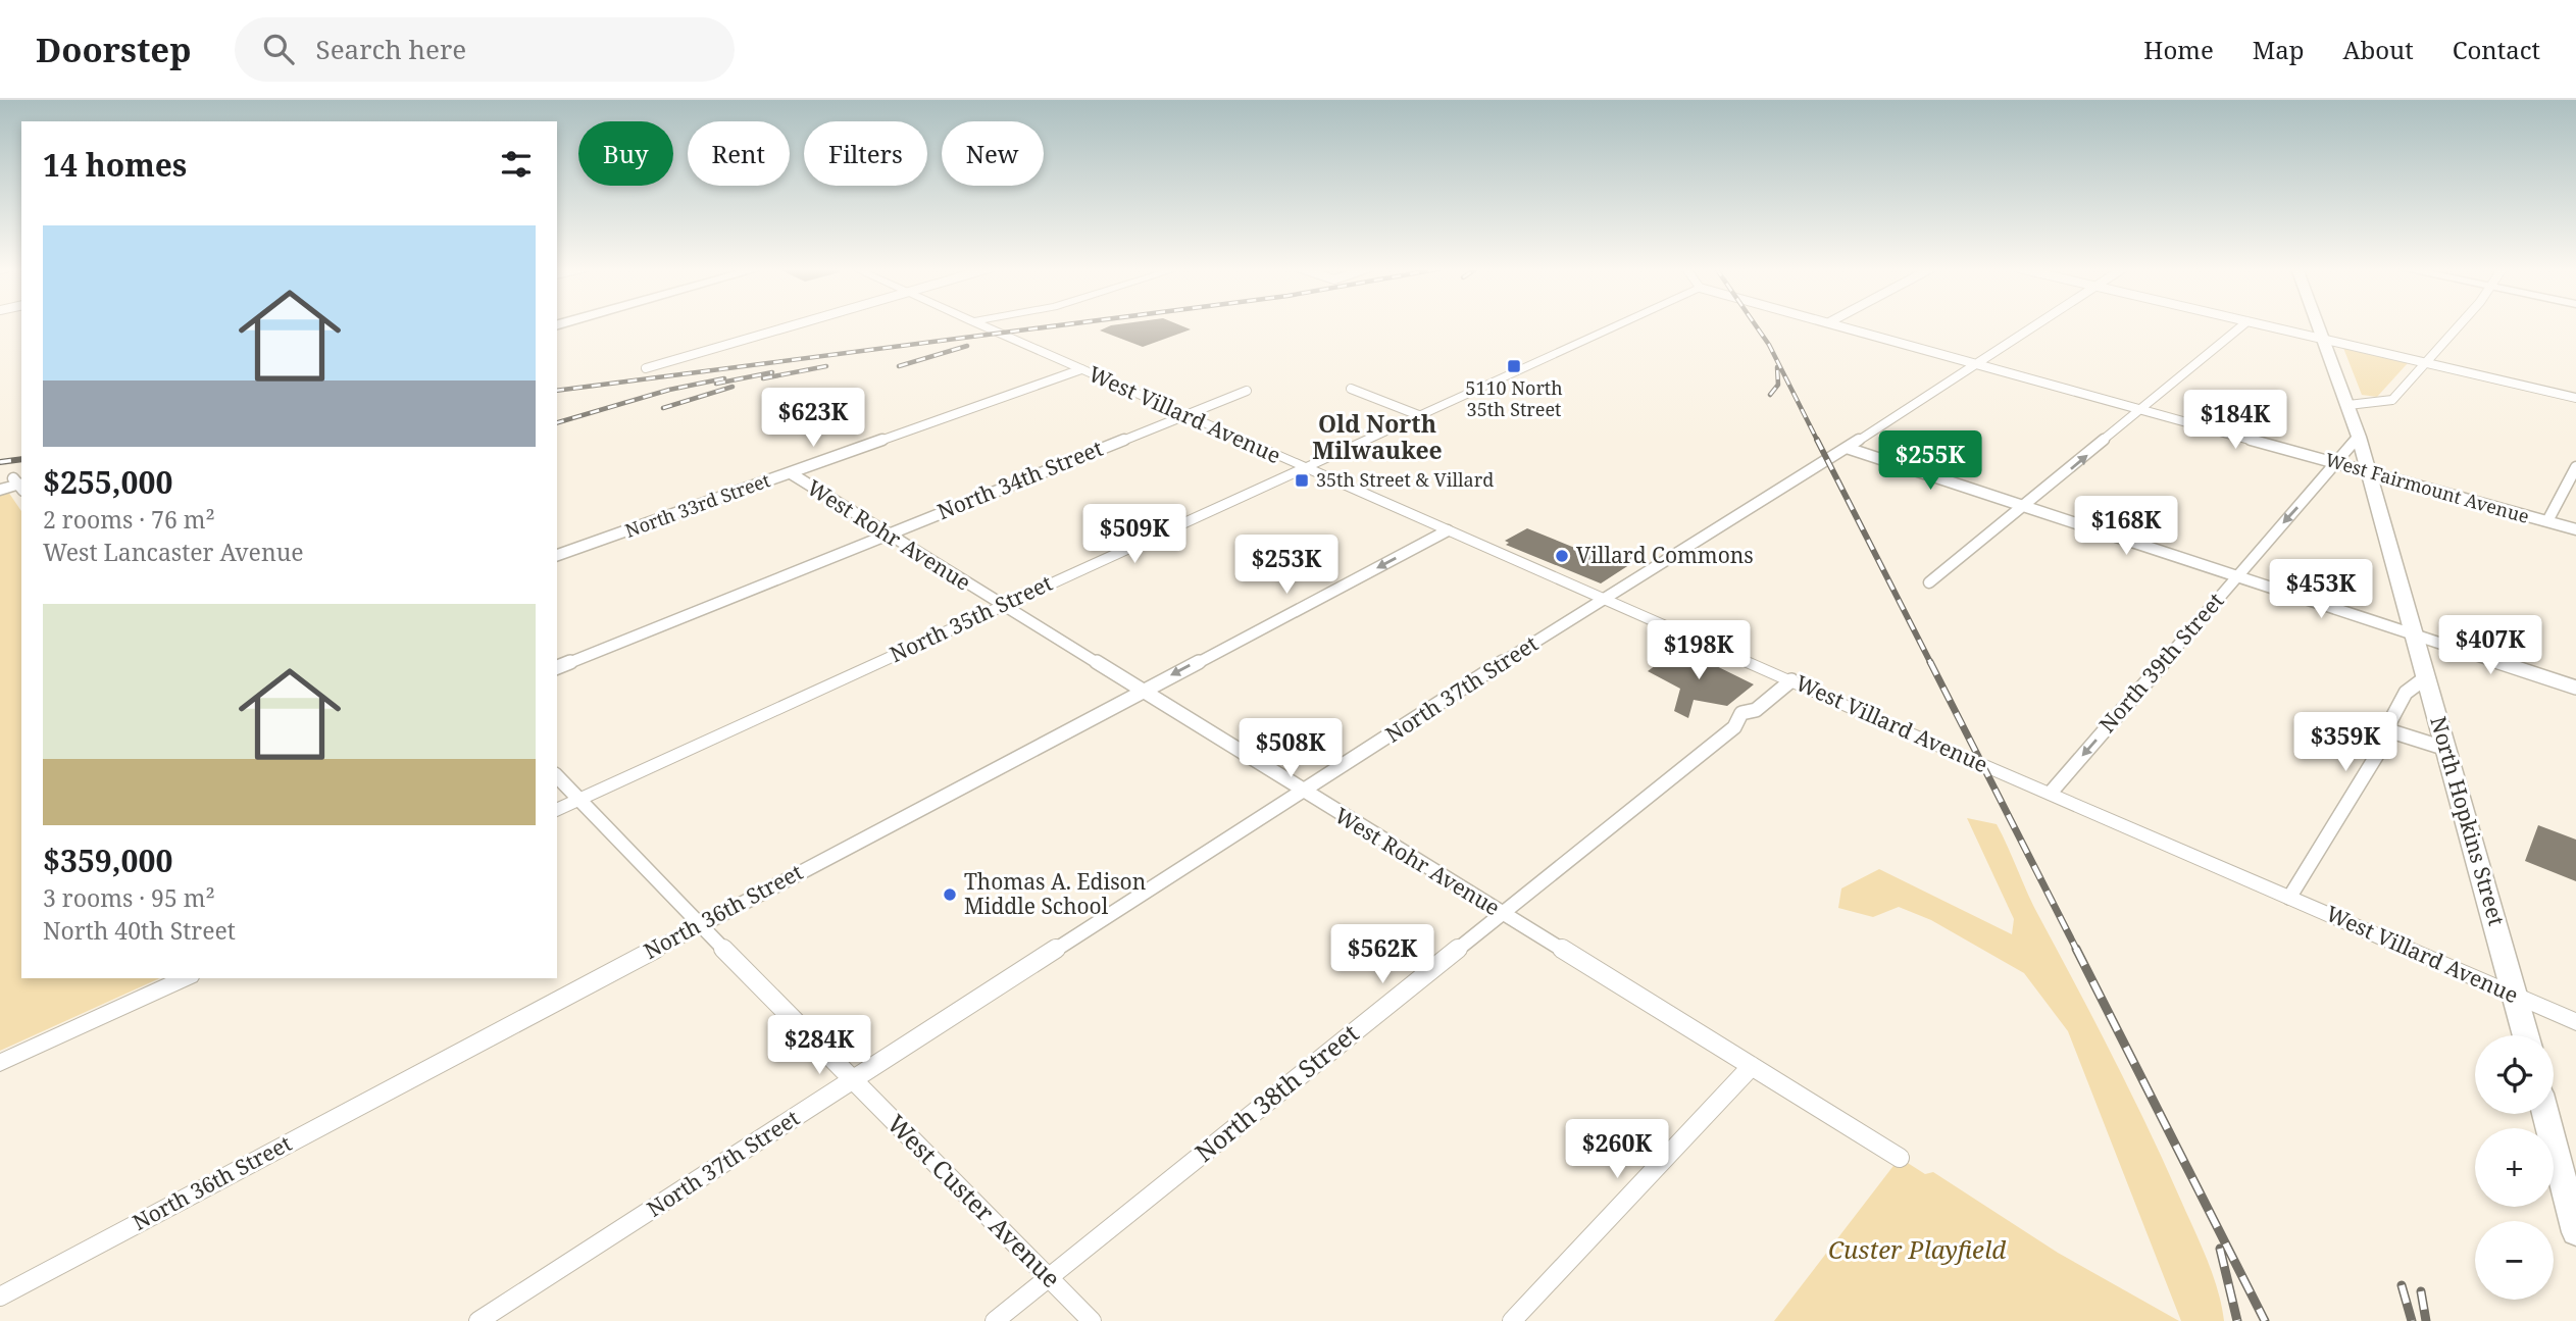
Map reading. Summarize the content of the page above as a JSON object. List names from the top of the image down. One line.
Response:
{"streets":{"main road":["North Hopkins Street"],"street":["West Villard Avenue","North 34th Street","West Fairmount Avenue","North 33rd Street","West Rohr Avenue","North 35th Street","North 39th Street","North 37th Street","North 36th Street","North 38th Street","West Custer Avenue"]},"crossings":[["West Villard Avenue","North 34th Street"],["West Villard Avenue","North 33rd Street"],["West Villard Avenue","North 35th Street"],["West Villard Avenue","North 39th Street"],["West Villard Avenue","North 37th Street"],["West Villard Avenue","North Hopkins Street"],["West Villard Avenue","North 36th Street"],["West Villard Avenue","North 38th Street"],["North 34th Street","West Rohr Avenue"],["West Fairmount Avenue","North 39th Street"],["West Fairmount Avenue","North 37th Street"],["West Fairmount Avenue","North Hopkins Street"],["North 33rd Street","West Rohr Avenue"],["West Rohr Avenue","North 35th Street"],["West Rohr Avenue","North 37th Street"],["West Rohr Avenue","North 36th Street"],["West Rohr Avenue","North 38th Street"],["North 35th Street","West Custer Avenue"],["North 39th Street","North Hopkins Street"],["North 37th Street","West Custer Avenue"],["North 36th Street","West Custer Avenue"],["North 38th Street","West Custer Avenue"]],"one_way":["North 39th Street"],"districts":["Old North Milwaukee"],"parks":["Custer Playfield"],"places":{"transit":["5110 North 35th Street","35th Street & Villard"],"other":["Villard Commons","Thomas A. Edison Middle School"]},"page":{"header":"Doorstep","search":"Search here","nav":["Home","Map","About","Contact"],"chip":["Buy","Rent","Filters","New"],"heading":"14 homes","list":[{"name":"$255,000","note":"2 rooms · 76 m² · West Lancaster Avenue"},{"name":"$359,000","note":"3 rooms · 95 m² · North 40th Street"}],"price":["$623K","$184K","$255K","$168K","$509K","$253K","$453K","$407K","$198K","$359K","$508K","$562K","$284K","$260K"],"map_buttons":["+","−"]}}
